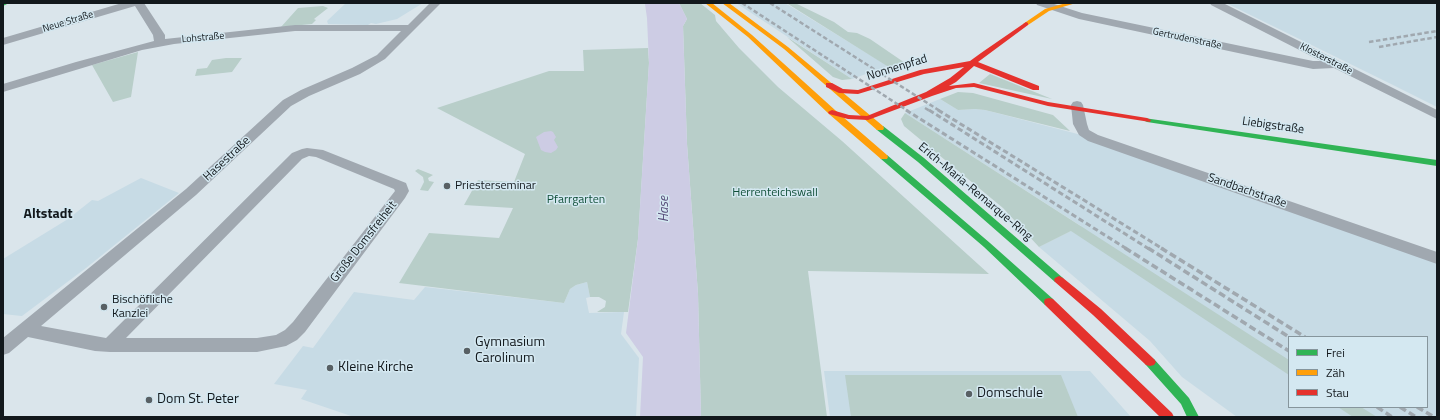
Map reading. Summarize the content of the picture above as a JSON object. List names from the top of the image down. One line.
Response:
{"streets":{"main road":["Nonnenpfad","Liebigstraße","Erich-Maria-Remarque-Ring"],"street":["Neue Straße","Lohstraße","Gertrudenstraße","Klosterstraße","Hasestraße","Sandbachstraße","Große Domsfreiheit"]},"crossings":[["Lohstraße","Hasestraße"],["Gertrudenstraße","Klosterstraße"],["Gertrudenstraße","Nonnenpfad"],["Nonnenpfad","Liebigstraße"],["Nonnenpfad","Erich-Maria-Remarque-Ring"],["Liebigstraße","Sandbachstraße"],["Hasestraße","Große Domsfreiheit"]],"districts":["Altstadt"],"water":["Hase"],"parks":["Herrenteichswall","Pfarrgarten"],"places":["Priesterseminar","Bischöfliche Kanzlei","Gymnasium Carolinum","Kleine Kirche","Domschule","Dom St. Peter"],"legend":["Frei","Zäh","Stau"]}
